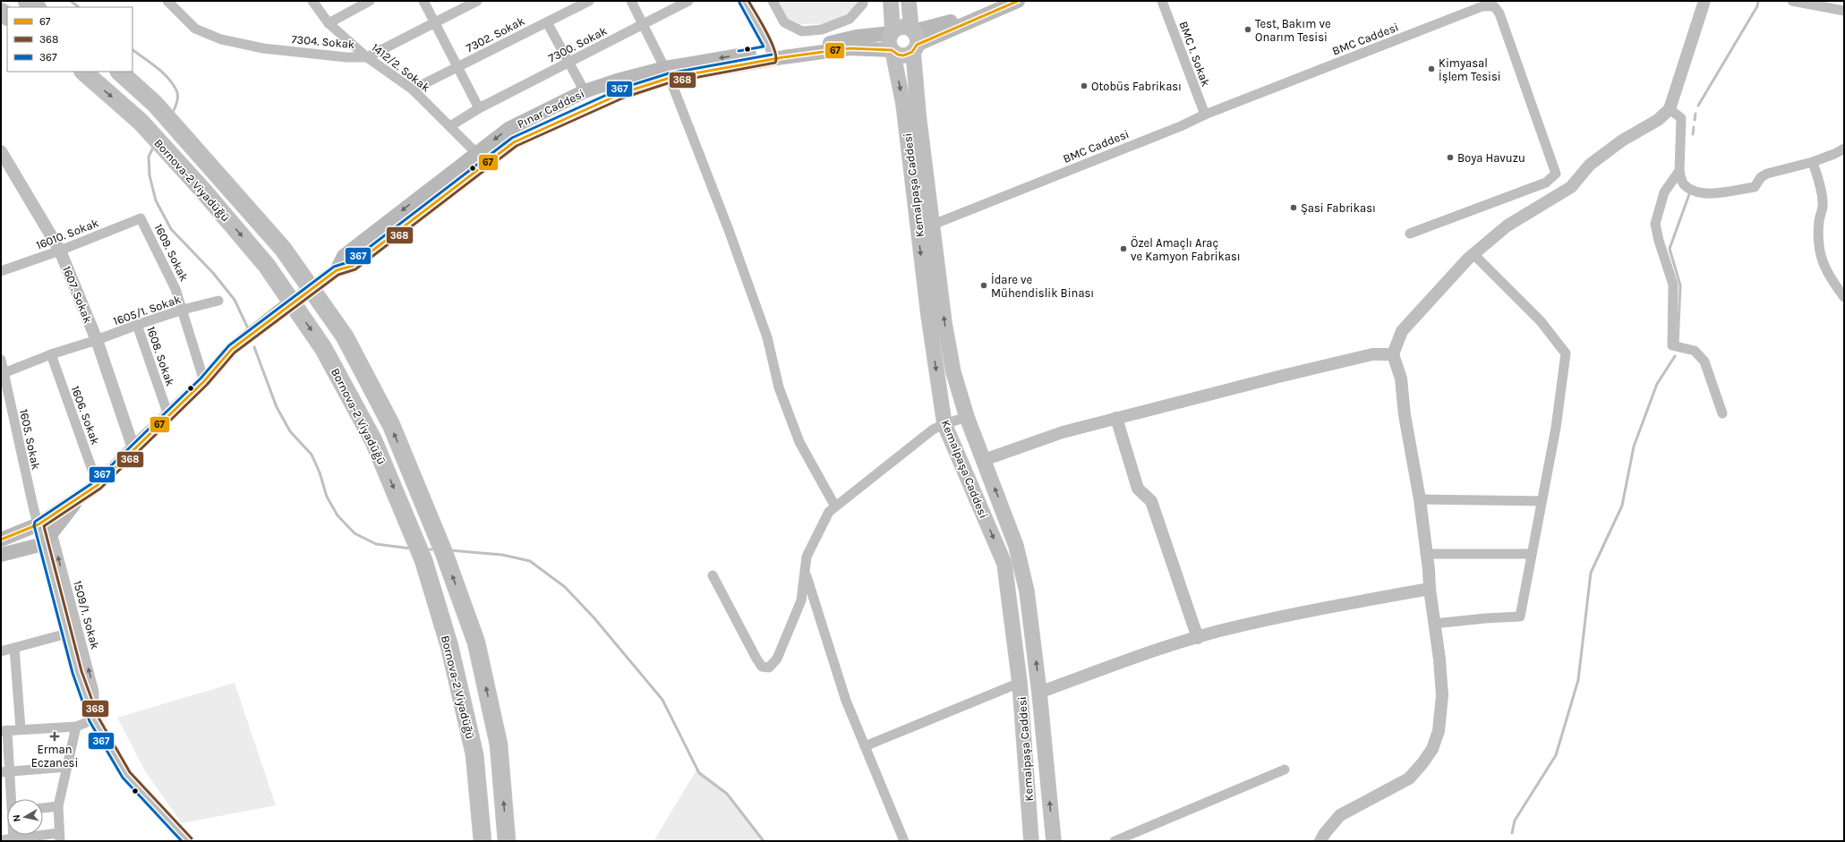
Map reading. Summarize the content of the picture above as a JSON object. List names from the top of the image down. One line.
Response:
{"streets":{"highway":["Bornova-2 Viyadüğü"],"main road":["Pınar Caddesi","Kemalpaşa Caddesi"],"street":["7302. Sokak","BMC Caddesi","7304. Sokak","7300. Sokak","BMC 1. Sokak","1412/2. Sokak","16010. Sokak","1609. Sokak","1607. Sokak","1605/1. Sokak","1608. Sokak","1606. Sokak","1605. Sokak","1509/1. Sokak"]},"crossings":[["7302. Sokak","1412/2. Sokak"],["BMC Caddesi","BMC 1. Sokak"],["BMC Caddesi","Kemalpaşa Caddesi"],["7304. Sokak","1412/2. Sokak"],["7300. Sokak","1412/2. Sokak"],["1412/2. Sokak","Pınar Caddesi"],["Pınar Caddesi","Kemalpaşa Caddesi"],["16010. Sokak","1609. Sokak"],["16010. Sokak","1607. Sokak"],["1609. Sokak","1605/1. Sokak"],["1607. Sokak","1605/1. Sokak"],["1605/1. Sokak","1608. Sokak"],["1605/1. Sokak","1606. Sokak"],["1605/1. Sokak","1605. Sokak"],["1605. Sokak","1509/1. Sokak"]],"places":{"other":["Test, Bakım ve Onarım Tesisi","Kimyasal İşlem Tesisi","Otobüs Fabrikası","Boya Havuzu","Şasi Fabrikası","Özel Amaçlı Araç ve Kamyon Fabrikası","İdare ve Mühendislik Binası"],"health":["Erman Eczanesi"]},"lines":["transit line 67","transit line 368","transit line 367"],"legend":["67","368","367"],"north":"left"}
